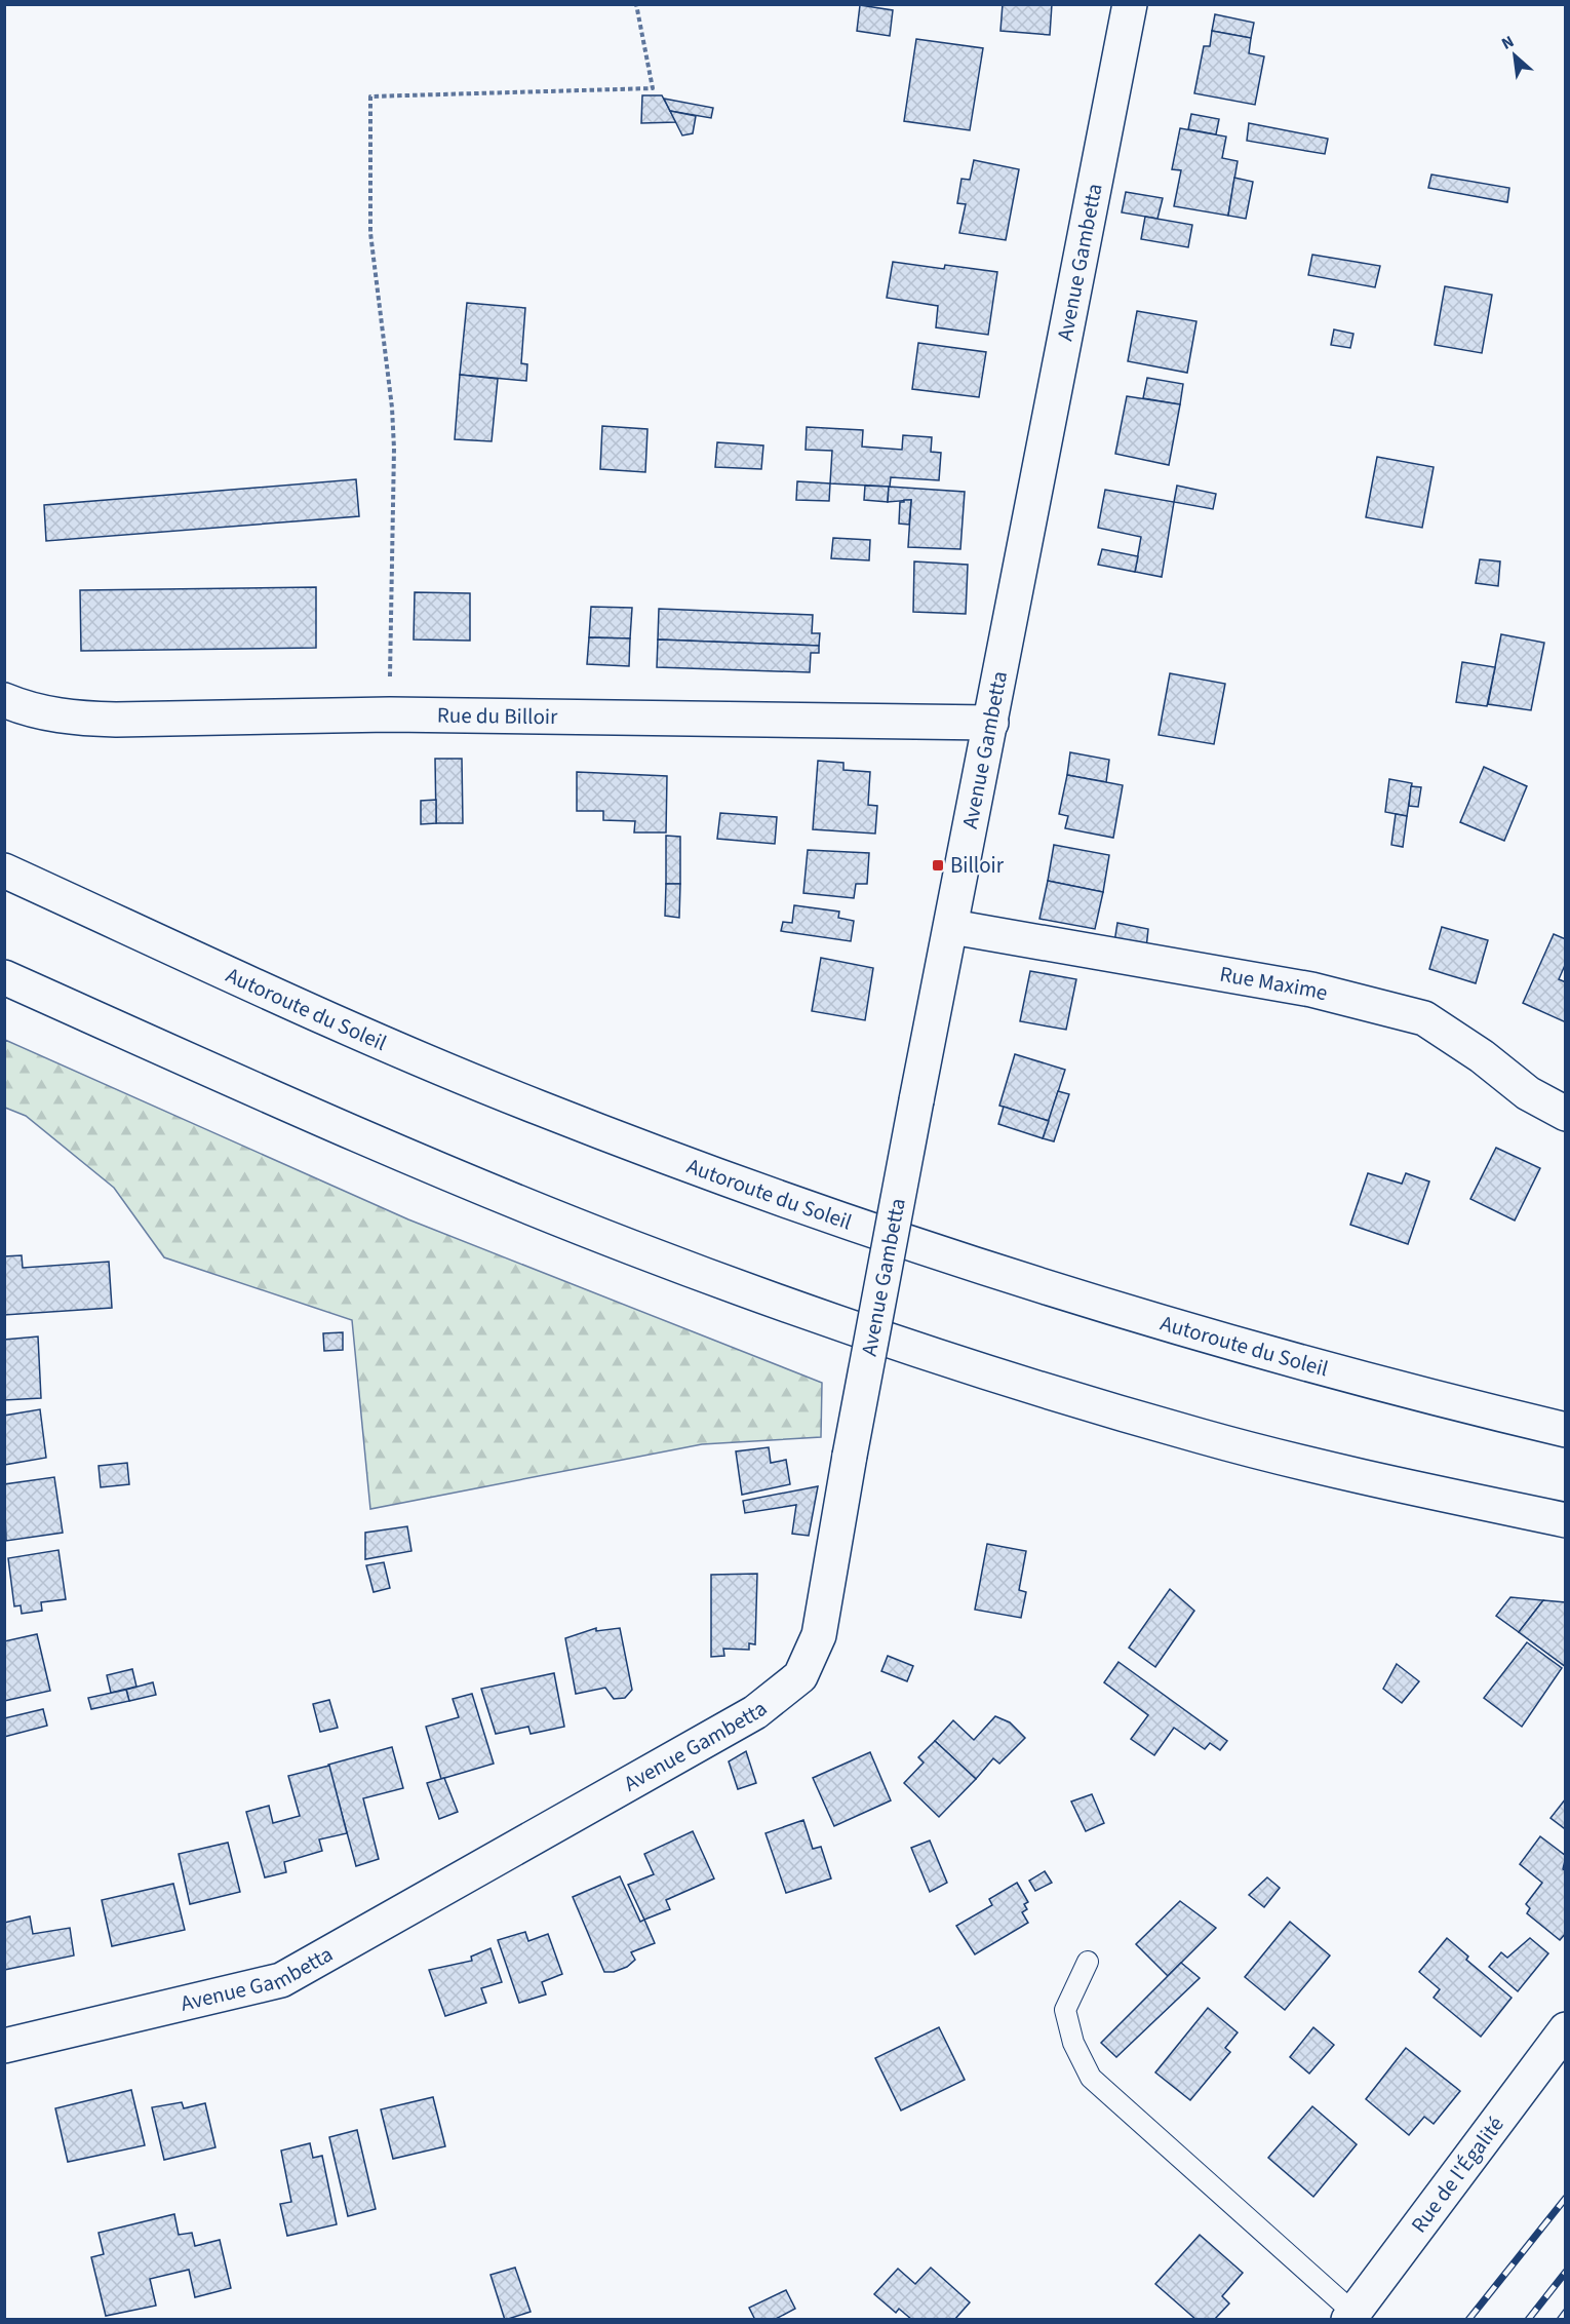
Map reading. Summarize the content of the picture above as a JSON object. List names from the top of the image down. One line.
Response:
{"streets":{"main road":["Avenue Gambetta","Rue du Billoir","Rue Maxime","Autoroute du Soleil","Rue de l'Égalité"]},"crossings":[["Avenue Gambetta","Rue du Billoir"],["Avenue Gambetta","Rue Maxime"]],"places":{"transit":["Billoir"]},"north":"top left"}
